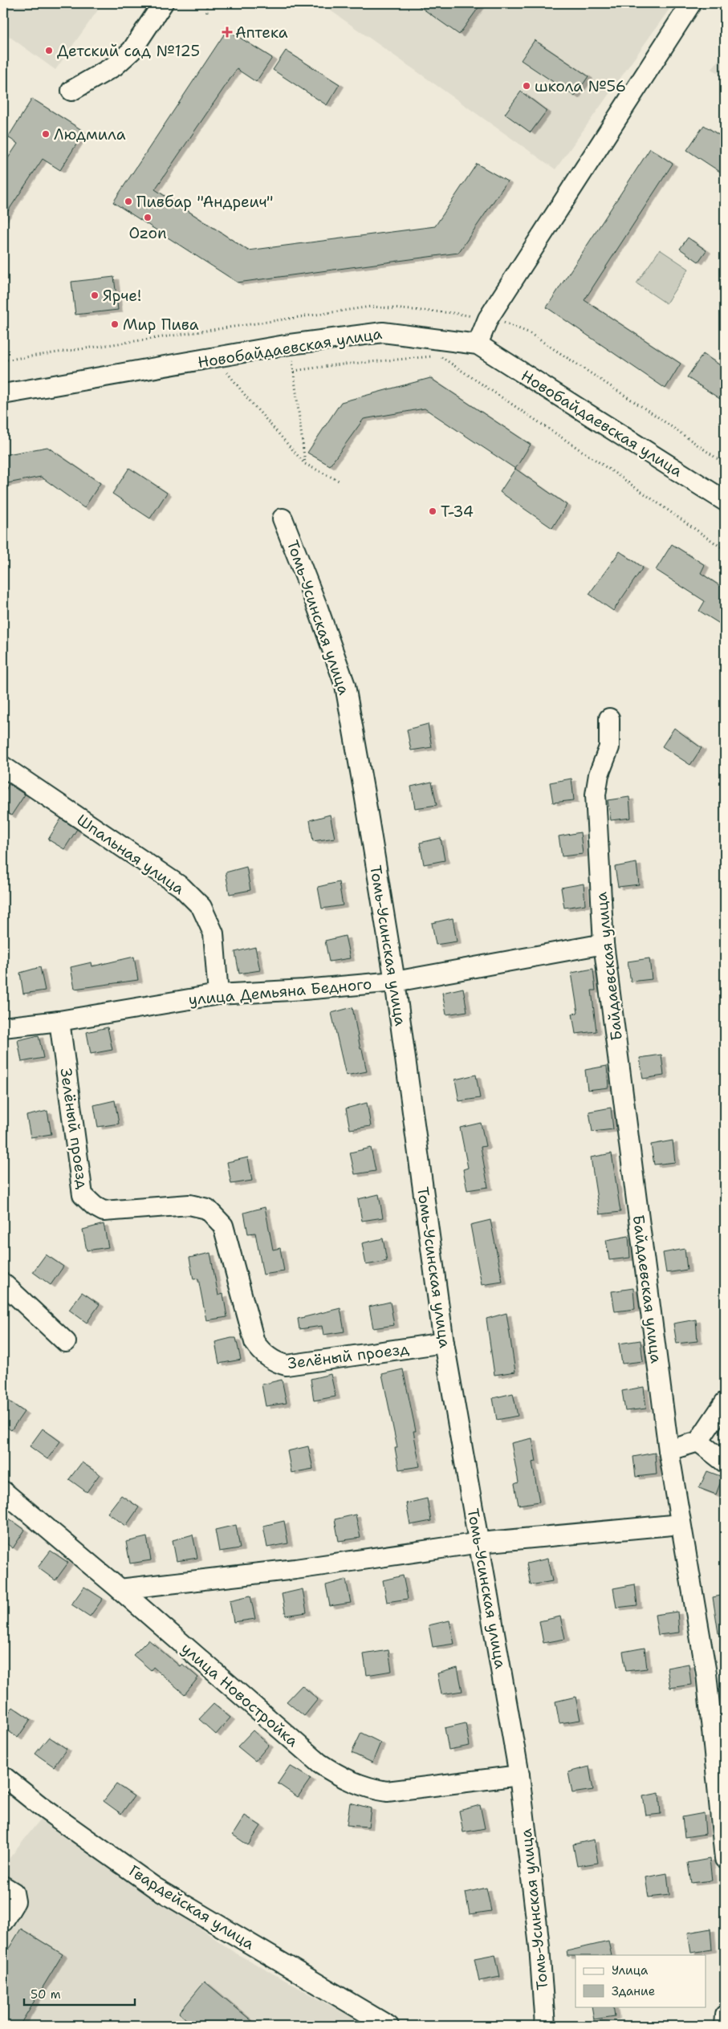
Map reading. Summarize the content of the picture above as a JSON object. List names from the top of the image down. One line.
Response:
{"streets":{"street":["Новобайдаевская улица","Томь-Усинская улица","Шпальная улица","Байдаевская улица","улица Демьяна Бедного","Зелёный проезд","улица Новостройка","Гвардейская улица"]},"crossings":[["Томь-Усинская улица","улица Демьяна Бедного"],["Томь-Усинская улица","Зелёный проезд"],["Томь-Усинская улица","улица Новостройка"],["Шпальная улица","улица Демьяна Бедного"],["Байдаевская улица","улица Демьяна Бедного"],["улица Демьяна Бедного","Зелёный проезд"]],"places":{"health":["Аптека"],"other":["Детский сад №125","школа №56","Людмила","Пивбар \"Андреич\"","Ozon","Ярче!","Мир Пива","T-34"]},"legend":["Улица","Здание"],"scale_bar":"50 m"}
